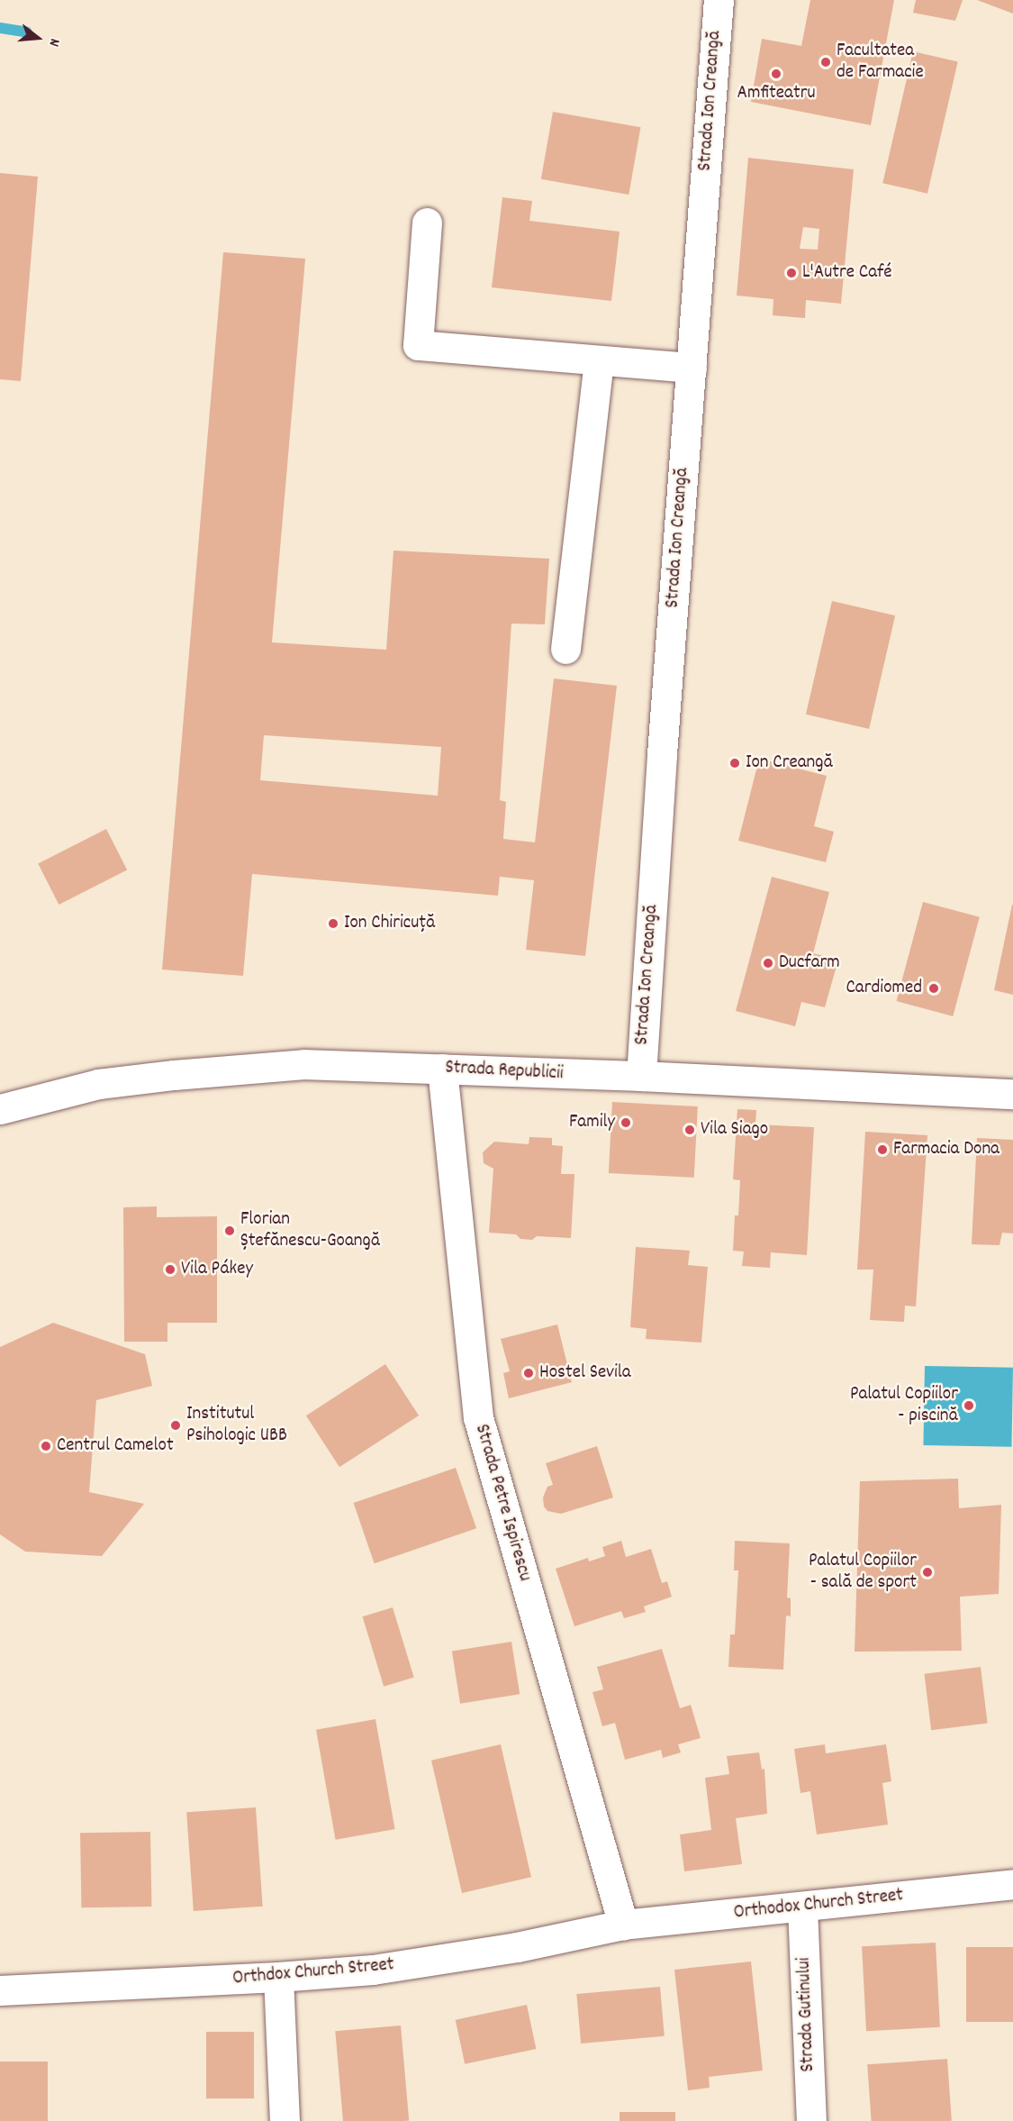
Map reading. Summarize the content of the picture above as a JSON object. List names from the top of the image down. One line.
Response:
{"streets":{"street":["Strada Ion Creangă","Strada Republicii","Strada Petre Ispirescu","Orthodox Church Street","Orthdox Church Street","Strada Gutinului"]},"crossings":[["Strada Ion Creangă","Strada Republicii"],["Strada Republicii","Strada Petre Ispirescu"],["Strada Petre Ispirescu","Orthodox Church Street"],["Strada Petre Ispirescu","Orthdox Church Street"],["Orthodox Church Street","Orthdox Church Street"],["Orthodox Church Street","Strada Gutinului"]],"places":["Facultatea de Farmacie","Amfiteatru","L'Autre Café","Ion Creangă","Ion Chiricuță","Ducfarm","Cardiomed","Family","Vila Siago","Farmacia Dona","Florian Ștefănescu-Goangă","Vila Pákey","Hostel Sevila","Palatul Copiilor - piscină","Institutul Psihologic UBB","Centrul Camelot","Palatul Copiilor - sală de sport"],"north":"right"}
